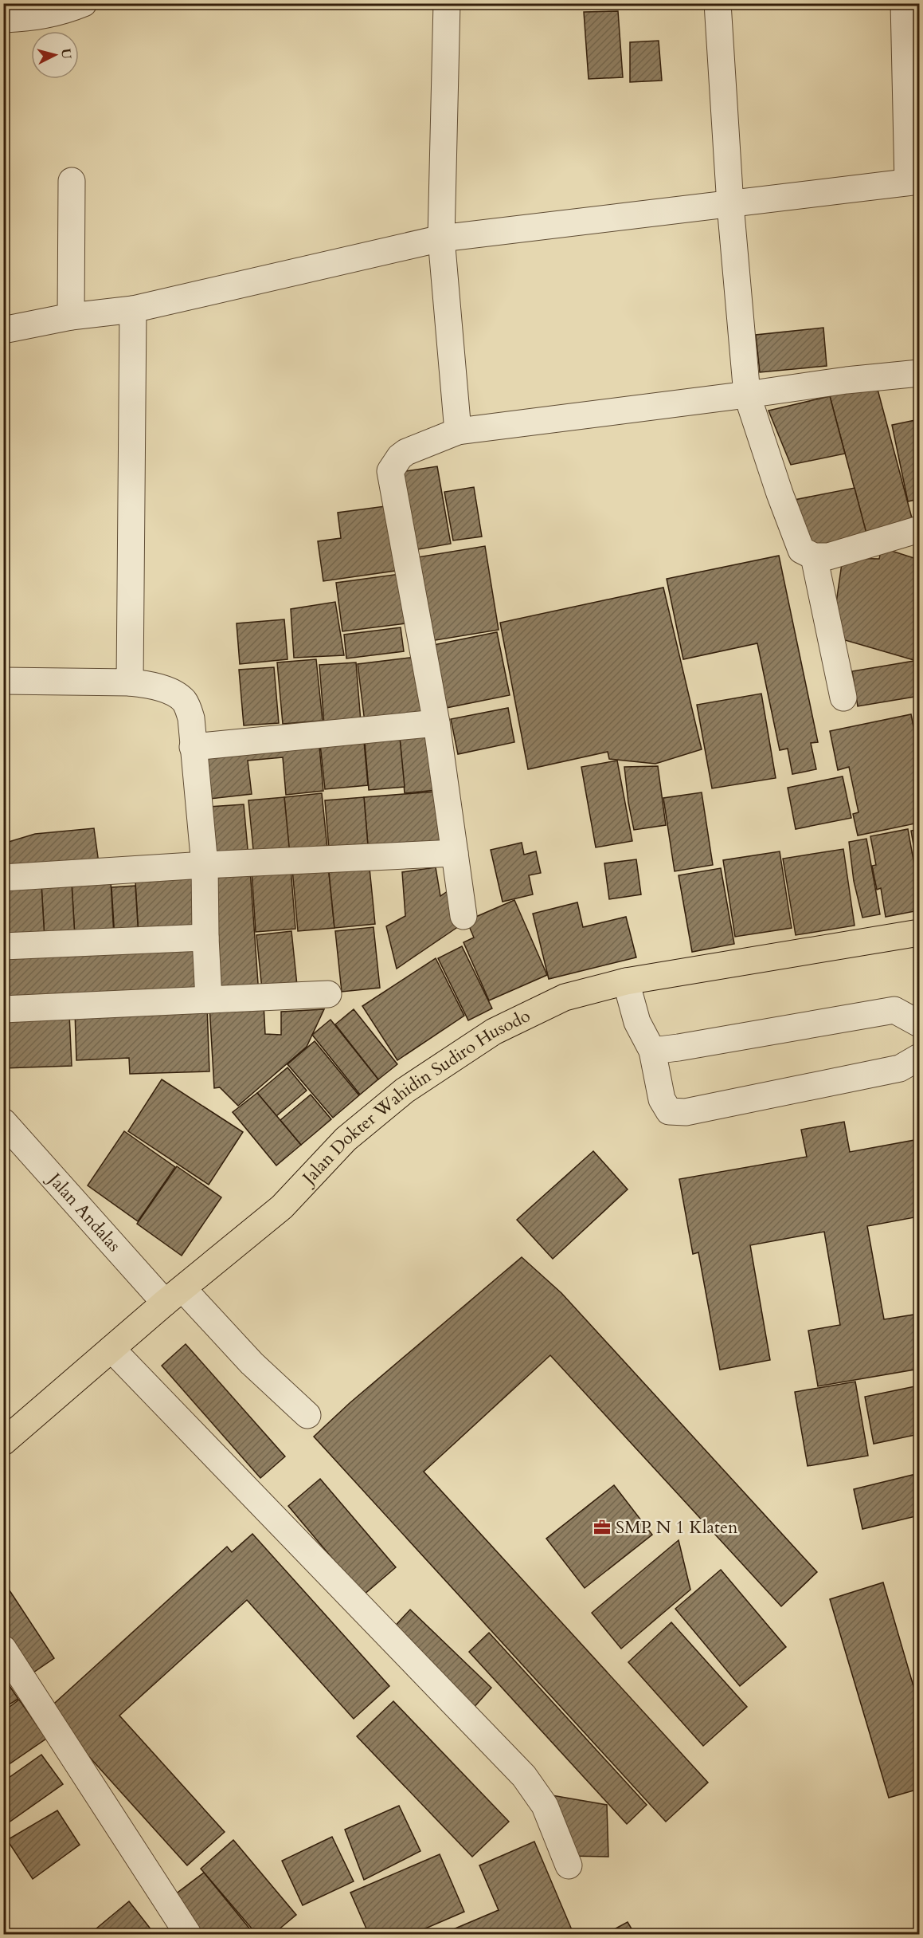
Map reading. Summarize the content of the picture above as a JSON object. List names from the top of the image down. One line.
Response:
{"streets":{"main road":["Jalan Dokter Wahidin Sudiro Husodo"],"street":["Jalan Andalas"]},"crossings":[["Jalan Dokter Wahidin Sudiro Husodo","Jalan Andalas"]],"places":{"office":["SMP N 1 Klaten"]},"north":"right"}
